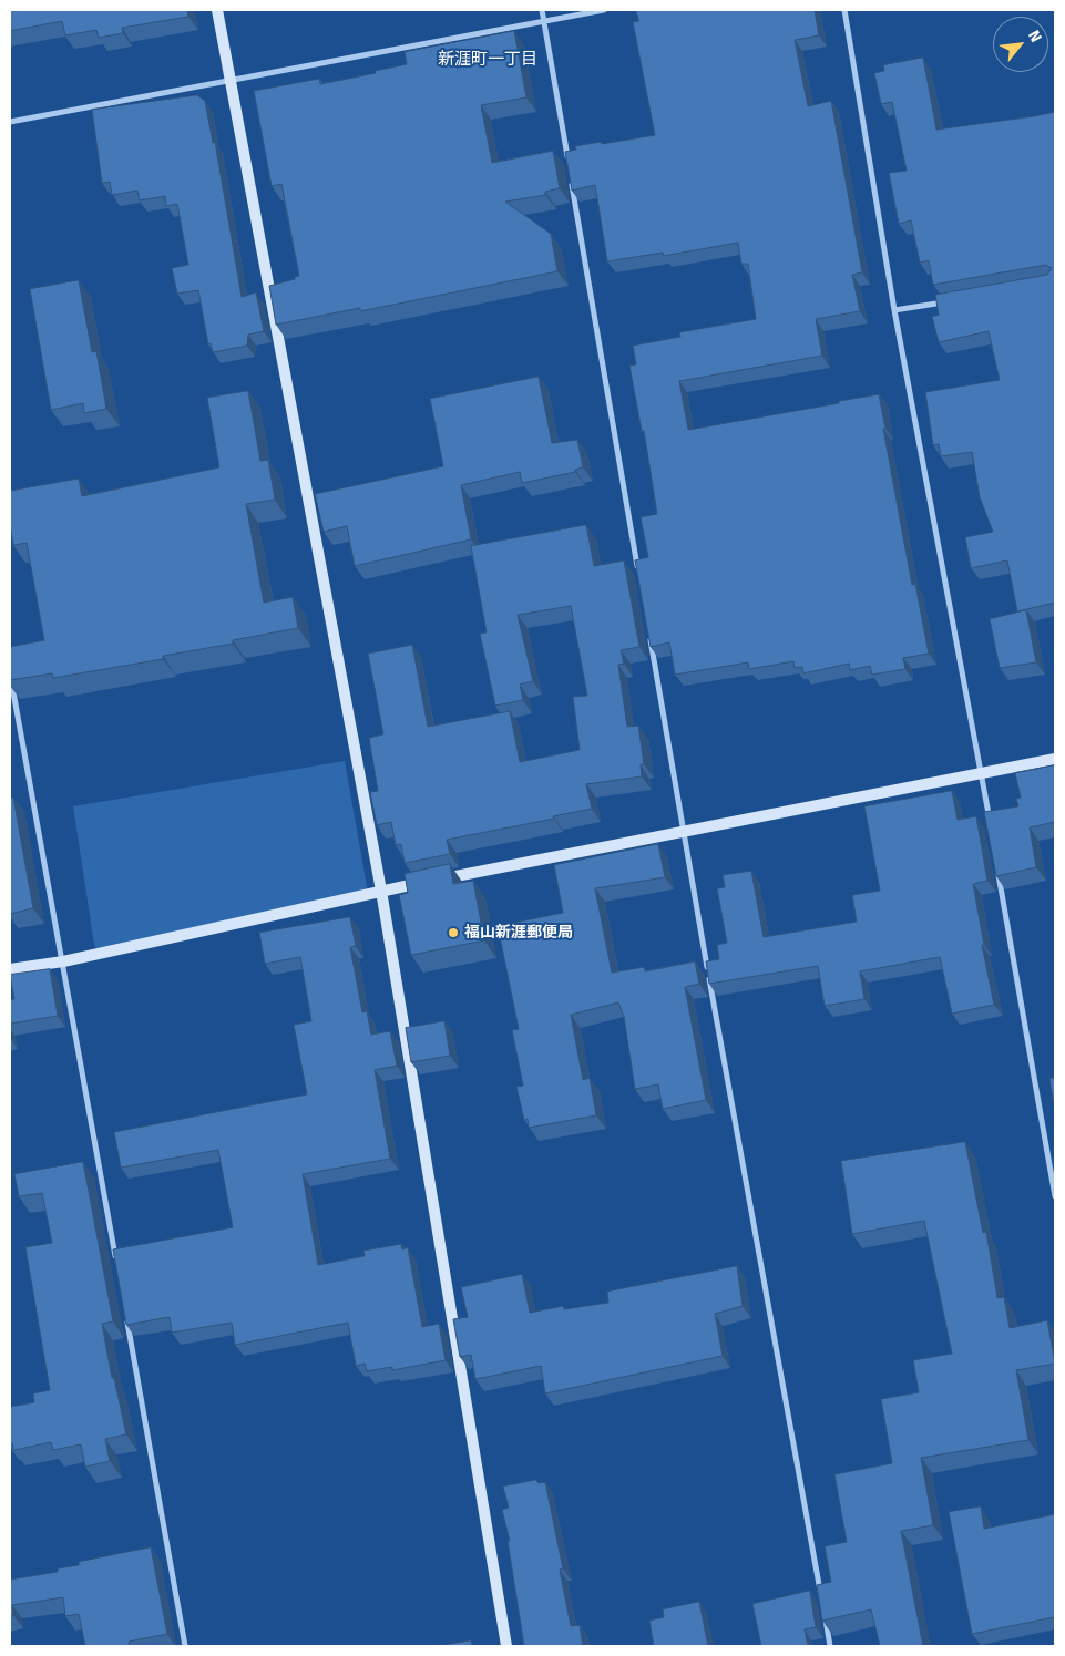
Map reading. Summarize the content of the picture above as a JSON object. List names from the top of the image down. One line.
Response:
{"districts":["新涯町一丁目"],"places":["福山新涯郵便局"],"north":"top right"}
